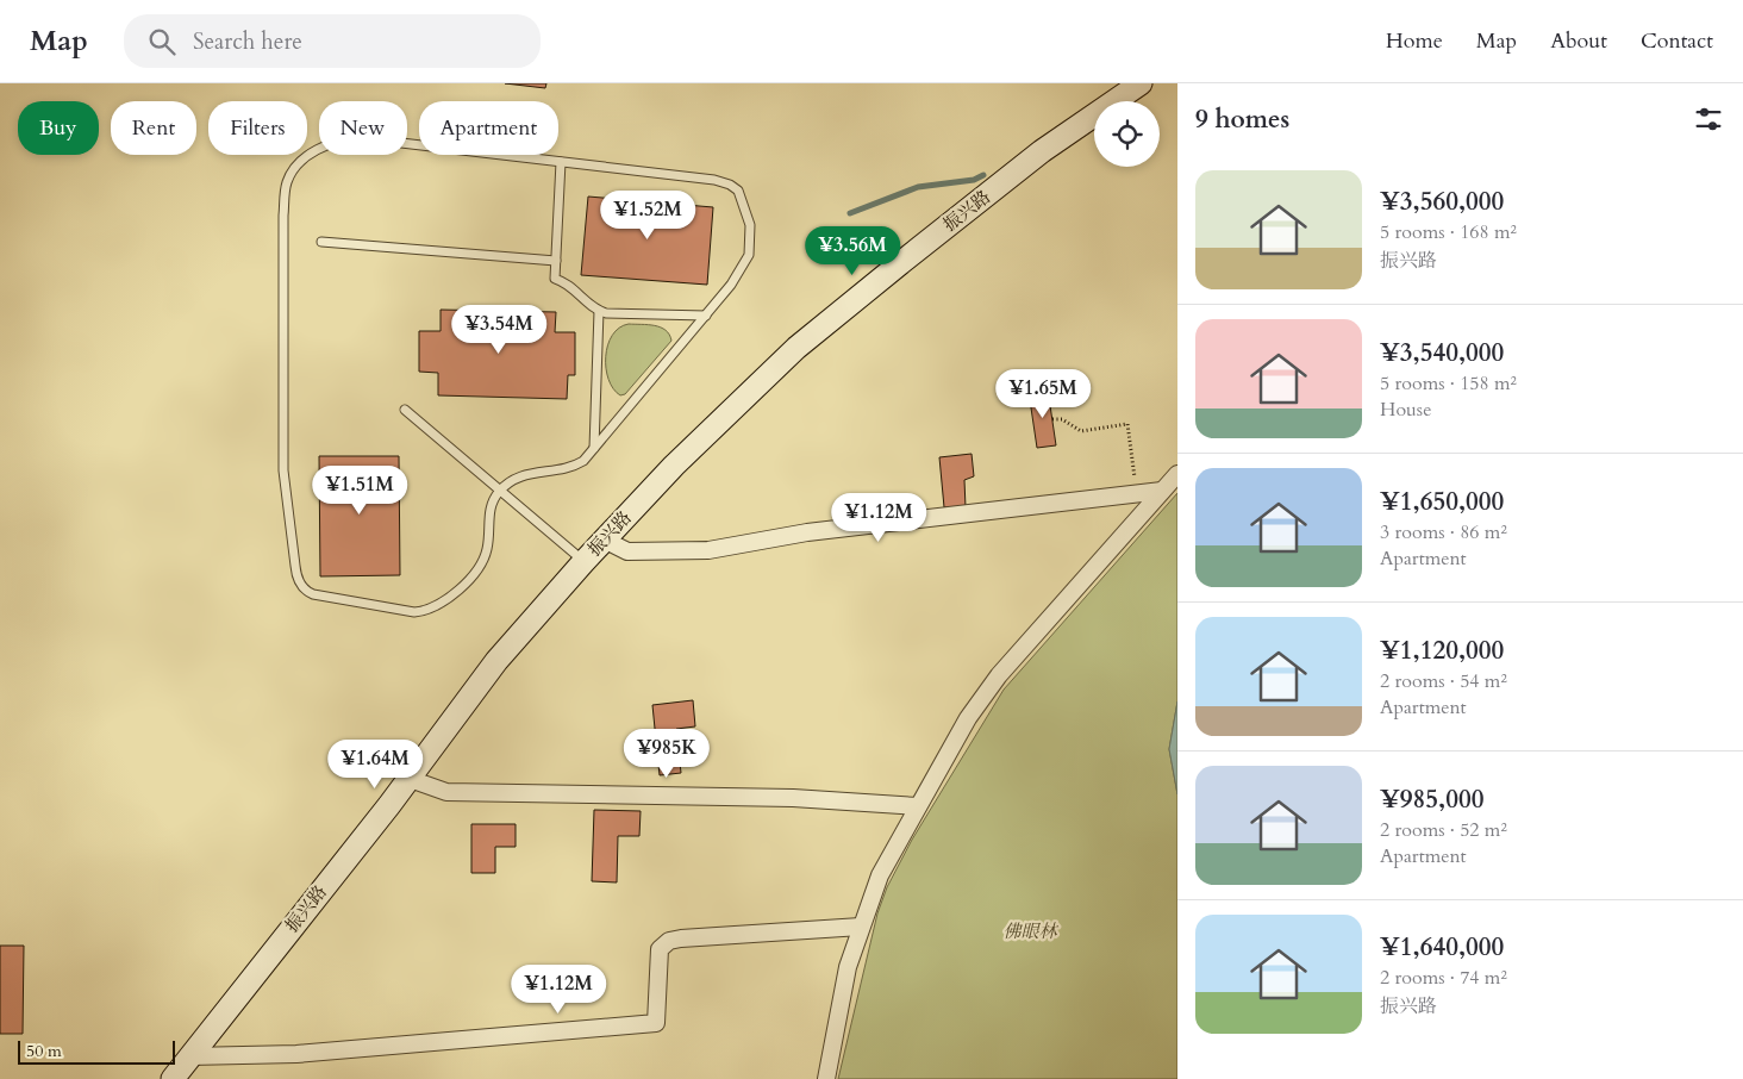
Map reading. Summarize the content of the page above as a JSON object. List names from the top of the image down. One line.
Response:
{"streets":{"street":["振兴路"]},"parks":["佛眼林"],"scale_bar":"50 m","page":{"header":"Map","search":"Search here","nav":["Home","Map","About","Contact"],"heading":"9 homes","chip":["Buy","Rent","Filters","New","Apartment"],"list":[{"name":"¥3,560,000","note":"5 rooms · 168 m² · 振兴路"},{"name":"¥3,540,000","note":"5 rooms · 158 m² · House"},{"name":"¥1,650,000","note":"3 rooms · 86 m² · Apartment"},{"name":"¥1,120,000","note":"2 rooms · 54 m² · Apartment"},{"name":"¥985,000","note":"2 rooms · 52 m² · Apartment"},{"name":"¥1,640,000","note":"2 rooms · 74 m² · 振兴路"}],"price":["¥1.52M","¥3.56M","¥3.54M","¥1.65M","¥1.51M","¥1.12M","¥985K","¥1.64M","¥1.12M"],"scale":"50 m"}}
